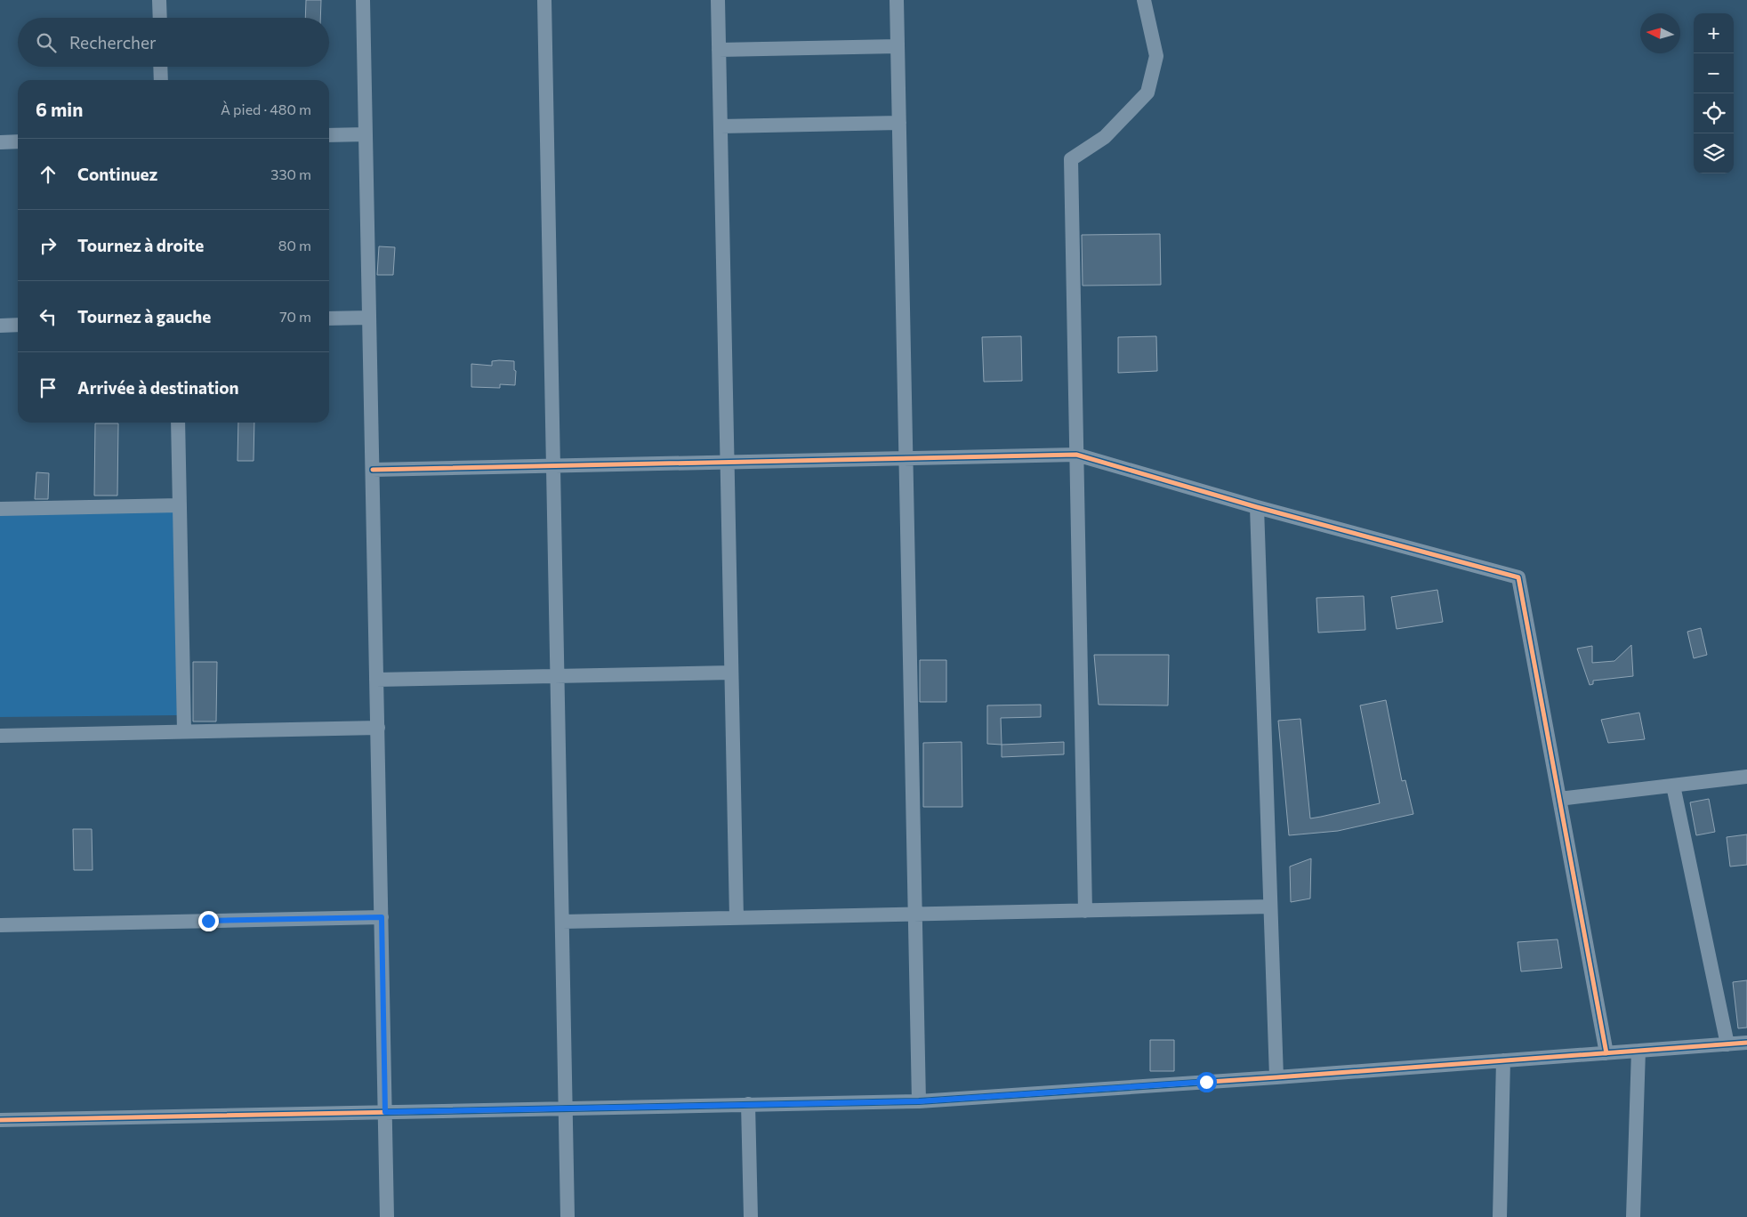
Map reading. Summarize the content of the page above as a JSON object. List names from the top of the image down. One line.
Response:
{"north":"left","page":{"map_buttons":["+","−"],"search":"Rechercher","heading":["6 min","À pied · 480 m"],"list":[["Continuez","330 m"],["Tournez à droite","80 m"],["Tournez à gauche","70 m"],"Arrivée à destination"]}}
